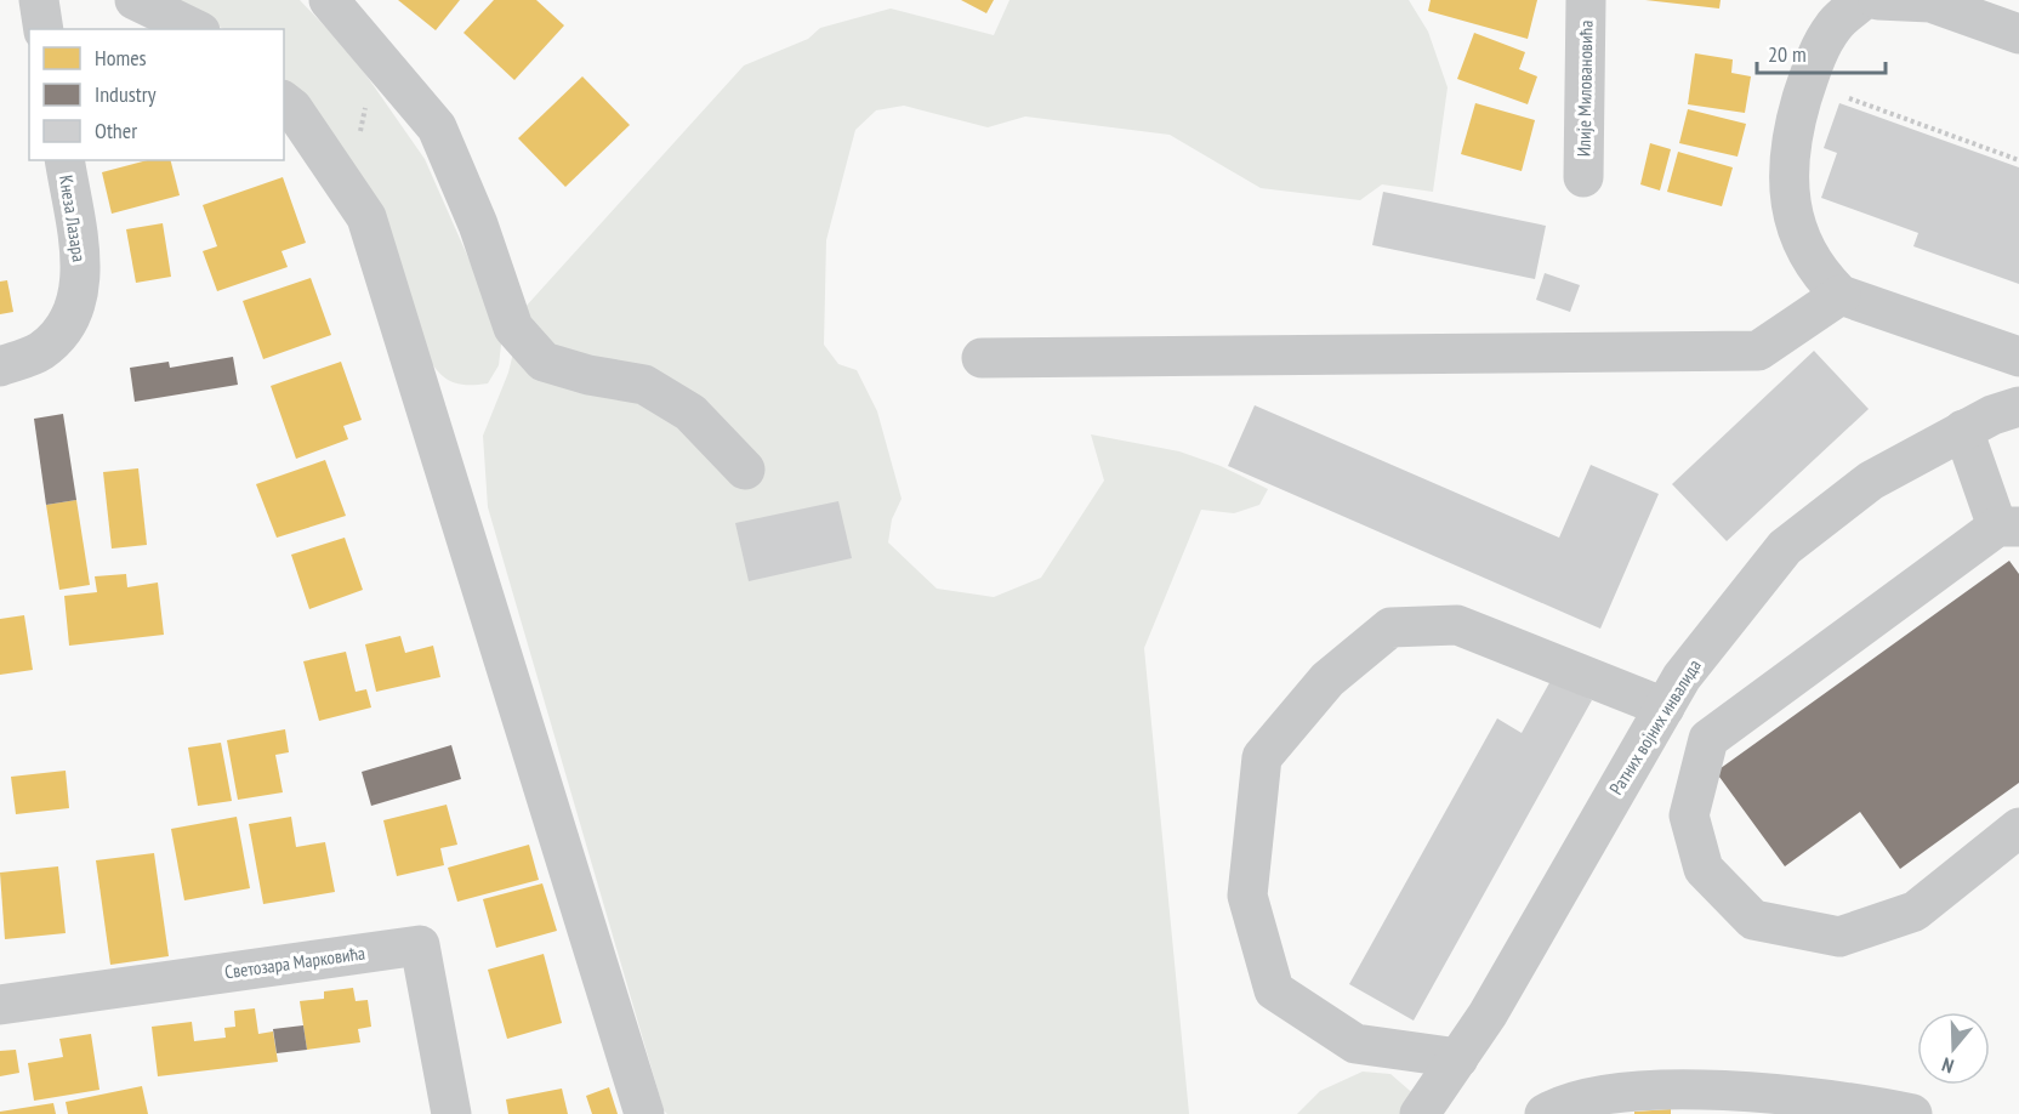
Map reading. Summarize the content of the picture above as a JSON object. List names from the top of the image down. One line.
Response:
{"streets":{"street":["Илије Миловановића","Кнеза Лазара","Ратних војних инвалида","Светозара Марковића"]},"legend":["Homes","Industry","Other"],"scale_bar":"20 m","north":"bottom"}
